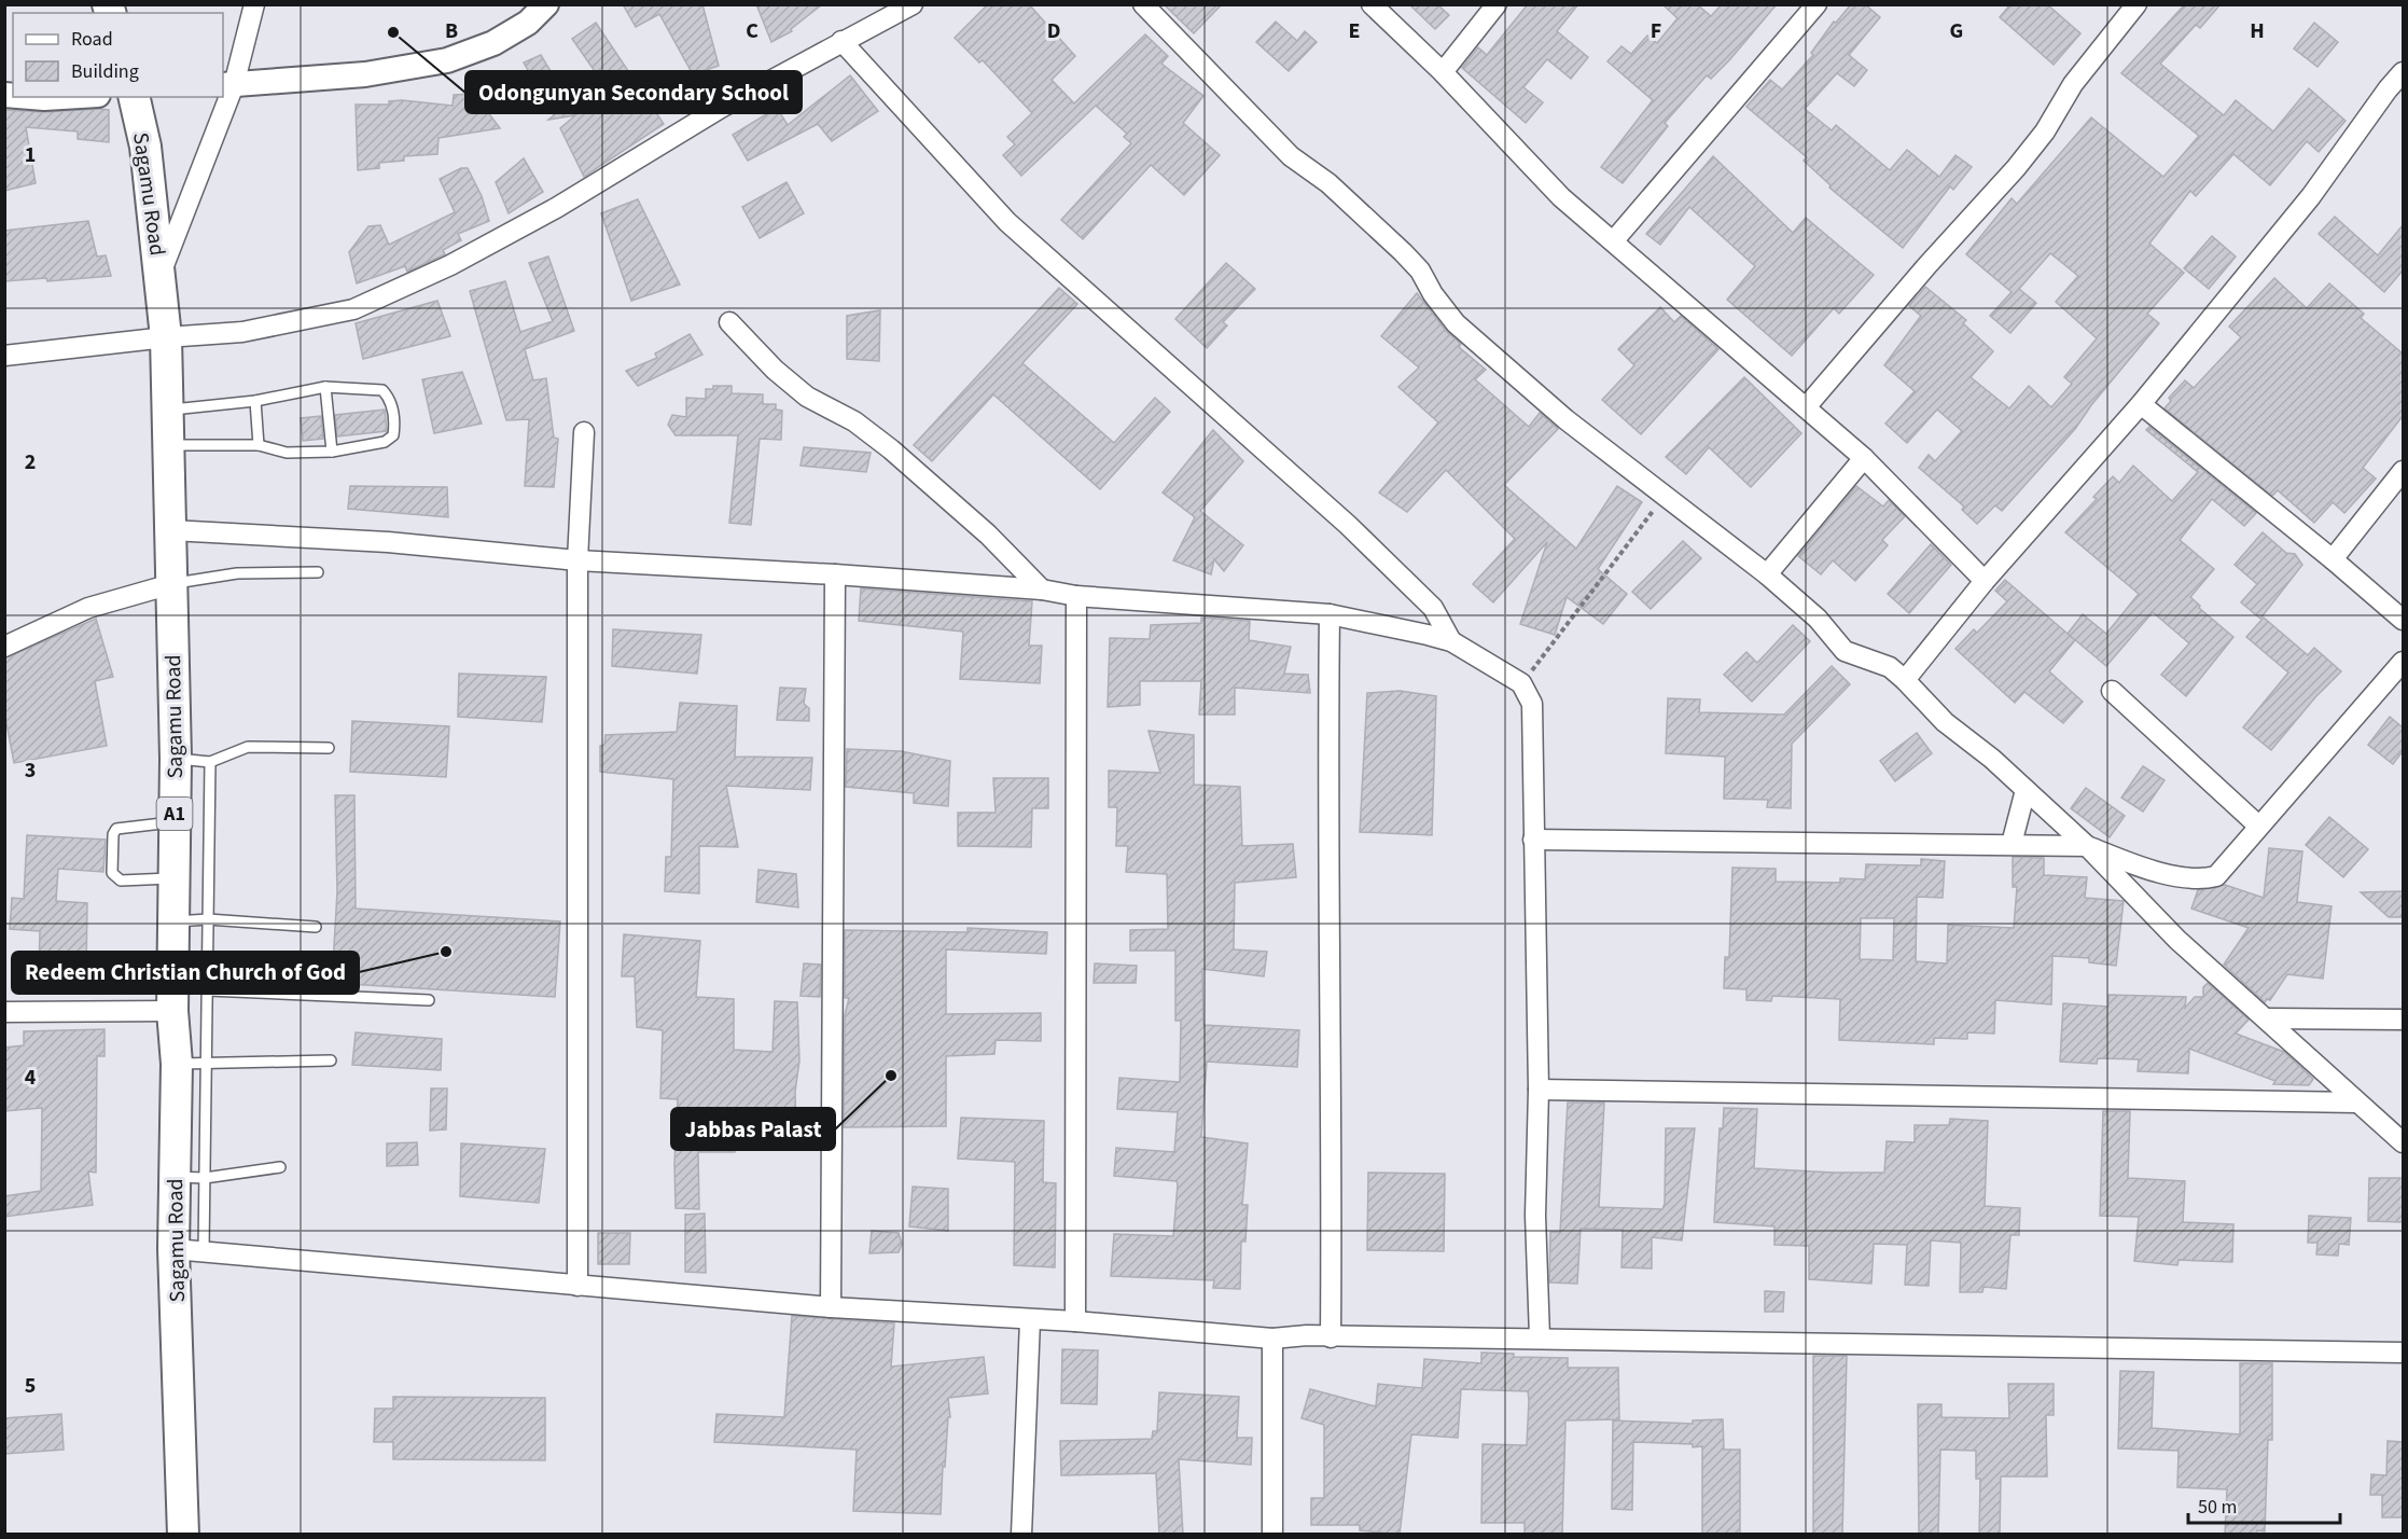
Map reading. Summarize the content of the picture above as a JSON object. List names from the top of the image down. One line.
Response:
{"streets":{"highway":["Sagamu Road","A1"]},"places":["Odongunyan Secondary School","Redeem Christian Church of God","Jabbas Palast"],"legend":["Road","Building"],"scale_bar":"50 m","grid":{"columns":["B","C","D","E","F","G","H"],"rows":["1","2","3","4","5"]}}
